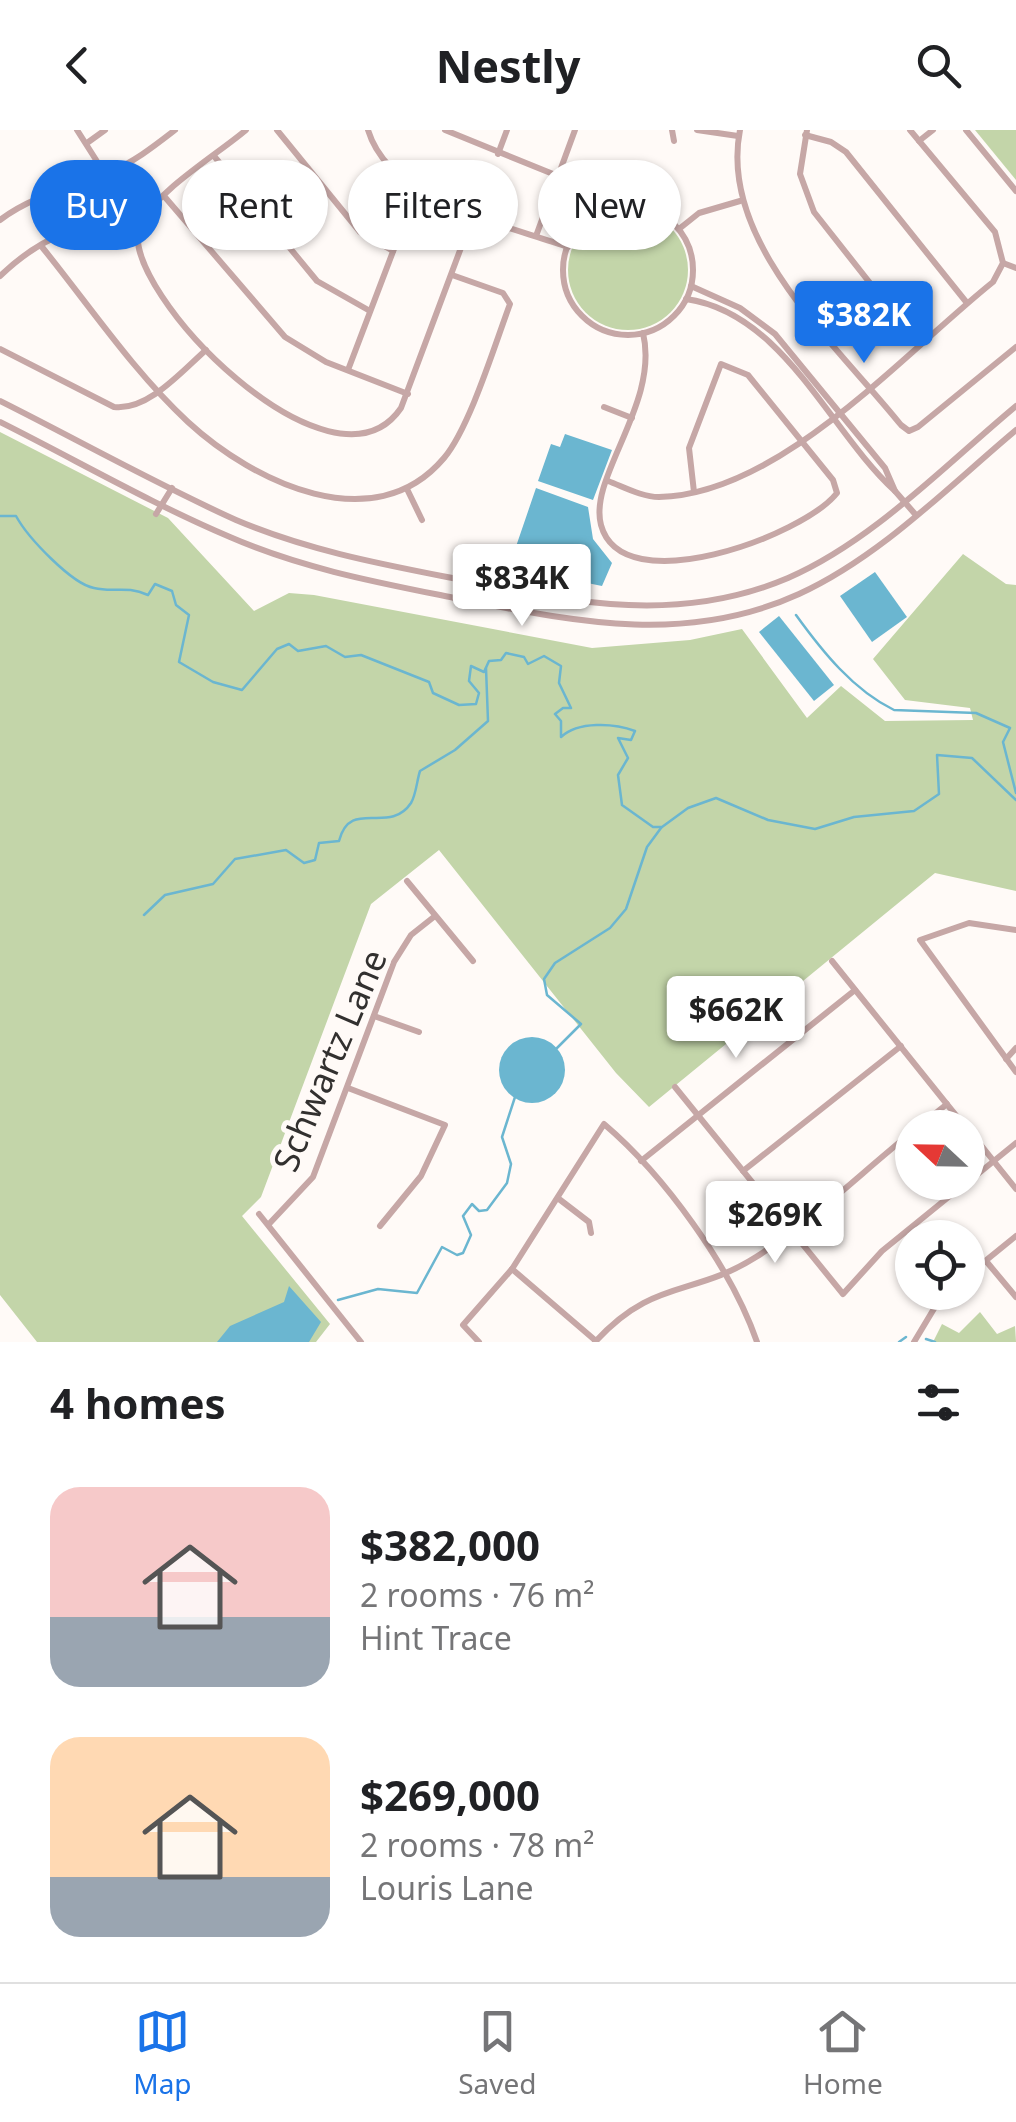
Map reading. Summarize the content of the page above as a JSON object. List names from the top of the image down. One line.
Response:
{"streets":{"street":["Schwartz Lane"]},"north":"left","page":{"header":"Nestly","chip":["Buy","Rent","Filters","New"],"price":["$382K","$834K","$662K","$269K"],"heading":"4 homes","list":[{"name":"$382,000","note":"2 rooms · 76 m² · Hint Trace"},{"name":"$269,000","note":"2 rooms · 78 m² · Louris Lane"}],"tabs":["Map","Saved","Home"]}}
